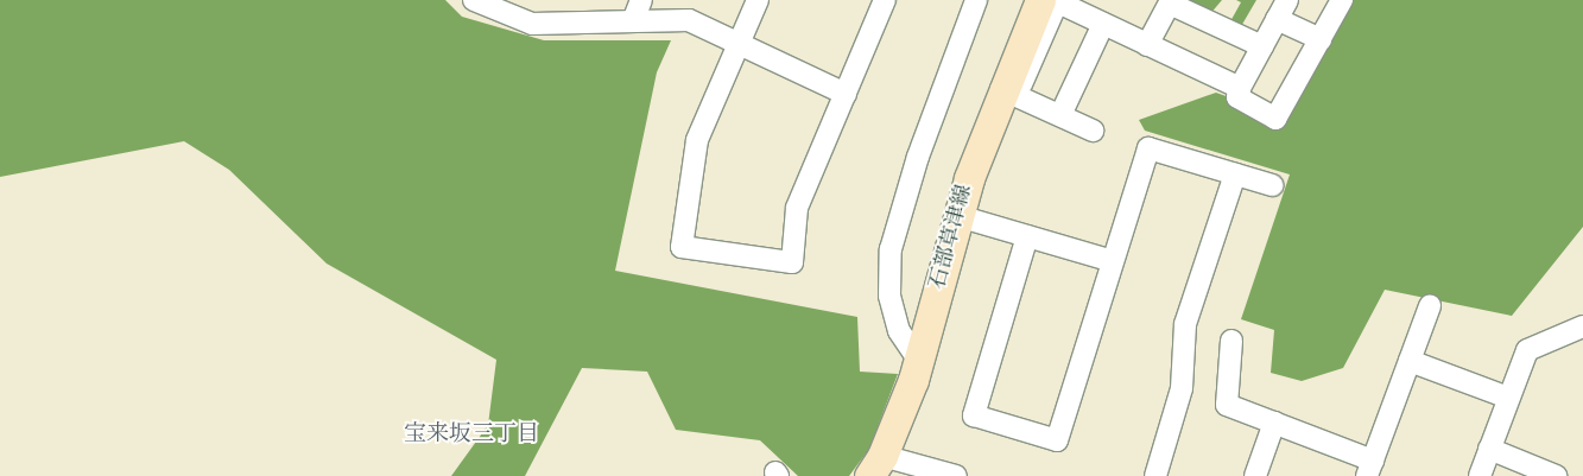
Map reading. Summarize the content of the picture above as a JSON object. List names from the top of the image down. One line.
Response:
{"streets":{"main road":["石部草津線"]},"districts":["宝来坂三丁目"]}
